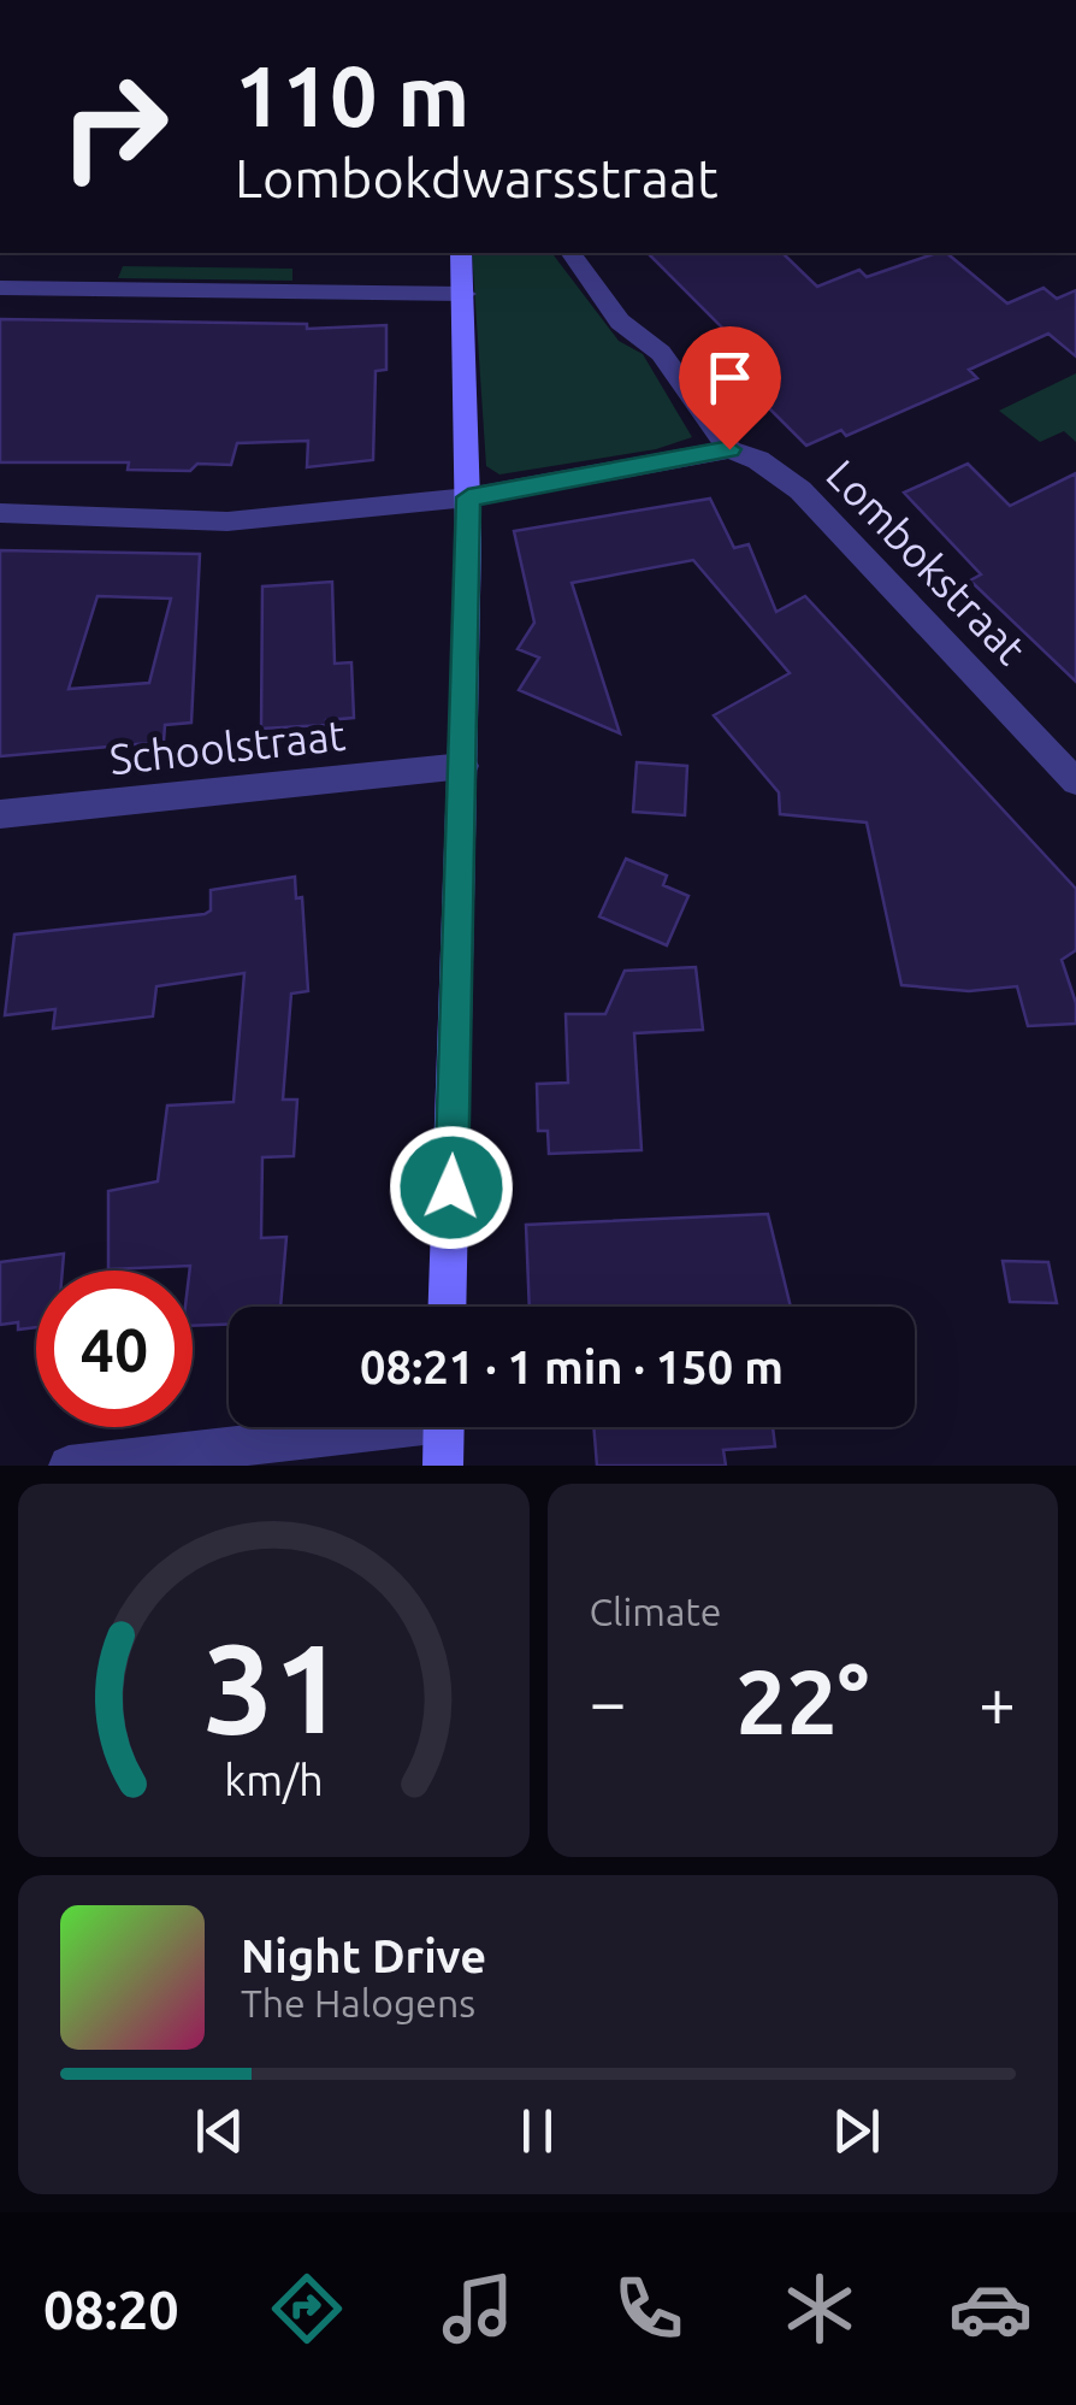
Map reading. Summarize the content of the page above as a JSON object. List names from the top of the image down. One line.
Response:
{"streets":{"street":["Lombokstraat","Schoolstraat"]},"page":{"turn":["110 m","Lombokdwarsstraat"],"limit":"40","trip":"08:21 · 1 min · 150 m","tile":"Climate","heat":["−","22°","+"],"song":["Night Drive","The Halogens"],"tabs":"08:20","gauge":["31","km/h"]}}
